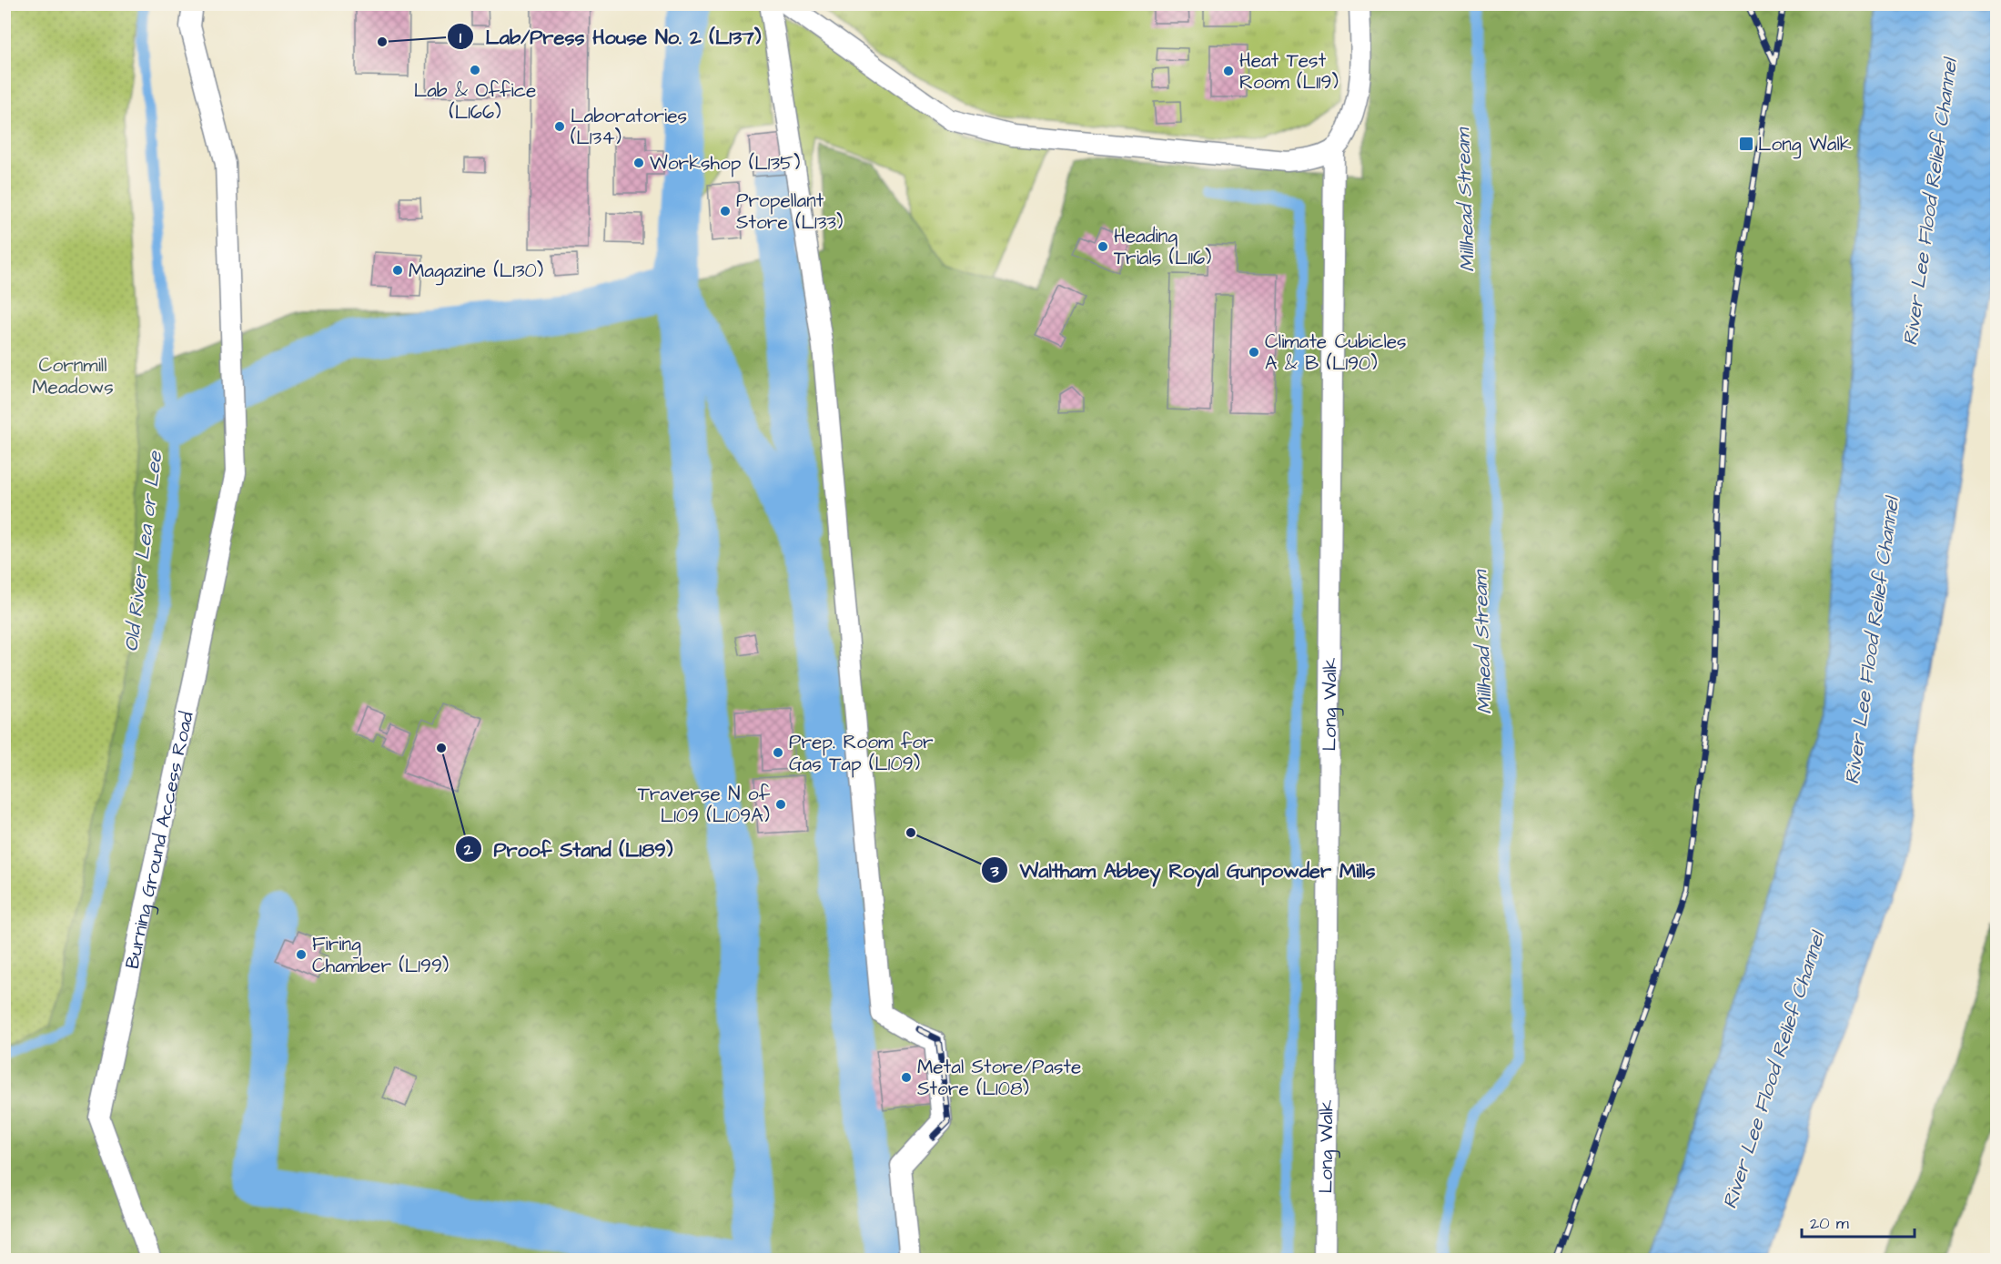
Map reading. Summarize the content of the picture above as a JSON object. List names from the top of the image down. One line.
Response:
{"streets":{"lane":["Long Walk","Burning Ground Access Road"]},"water":["Millhead Stream","River Lee Flood Relief Channel","Old River Lea or Lee"],"parks":["Cornmill Meadows"],"places":{"other":["Lab/Press House No. 2 (L137)","Lab & Office (L166)","Heat Test Room (L119)","Laboratories (L134)","Workshop (L135)","Propellant Store (L133)","Heading Trials (L116)","Magazine (L130)","Climate Cubicles A & B (L190)","Proof Stand (L189)","Prep. Room for Gas Tap (L109)","Traverse N of L109 (L109A)","Waltham Abbey Royal Gunpowder Mills","Firing Chamber (L199)","Metal Store/Paste Store (L108)"],"transit":["Long Walk"]},"scale_bar":"20 m"}
